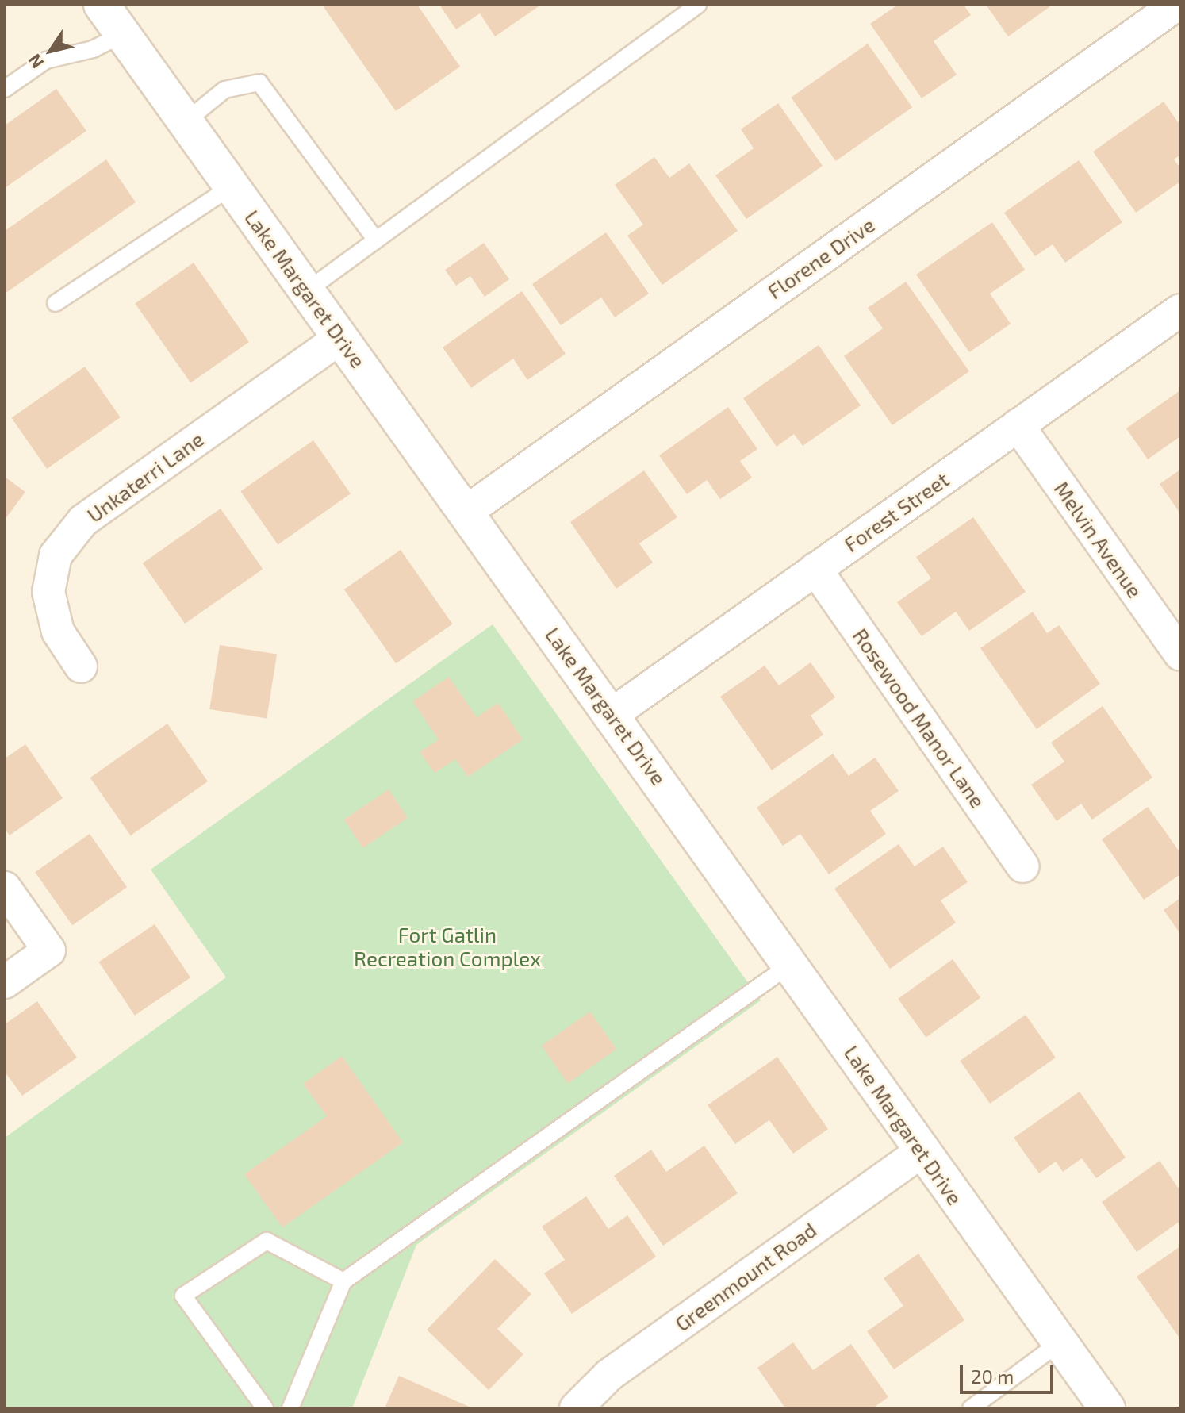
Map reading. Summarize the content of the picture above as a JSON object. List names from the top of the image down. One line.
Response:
{"streets":{"street":["Florene Drive","Lake Margaret Drive","Unkaterri Lane","Forest Street","Melvin Avenue","Rosewood Manor Lane","Greenmount Road"]},"crossings":[["Florene Drive","Lake Margaret Drive"],["Lake Margaret Drive","Unkaterri Lane"],["Lake Margaret Drive","Forest Street"],["Lake Margaret Drive","Greenmount Road"],["Forest Street","Melvin Avenue"],["Forest Street","Rosewood Manor Lane"]],"parks":["Fort Gatlin Recreation Complex"],"scale_bar":"20 m","north":"bottom left"}
